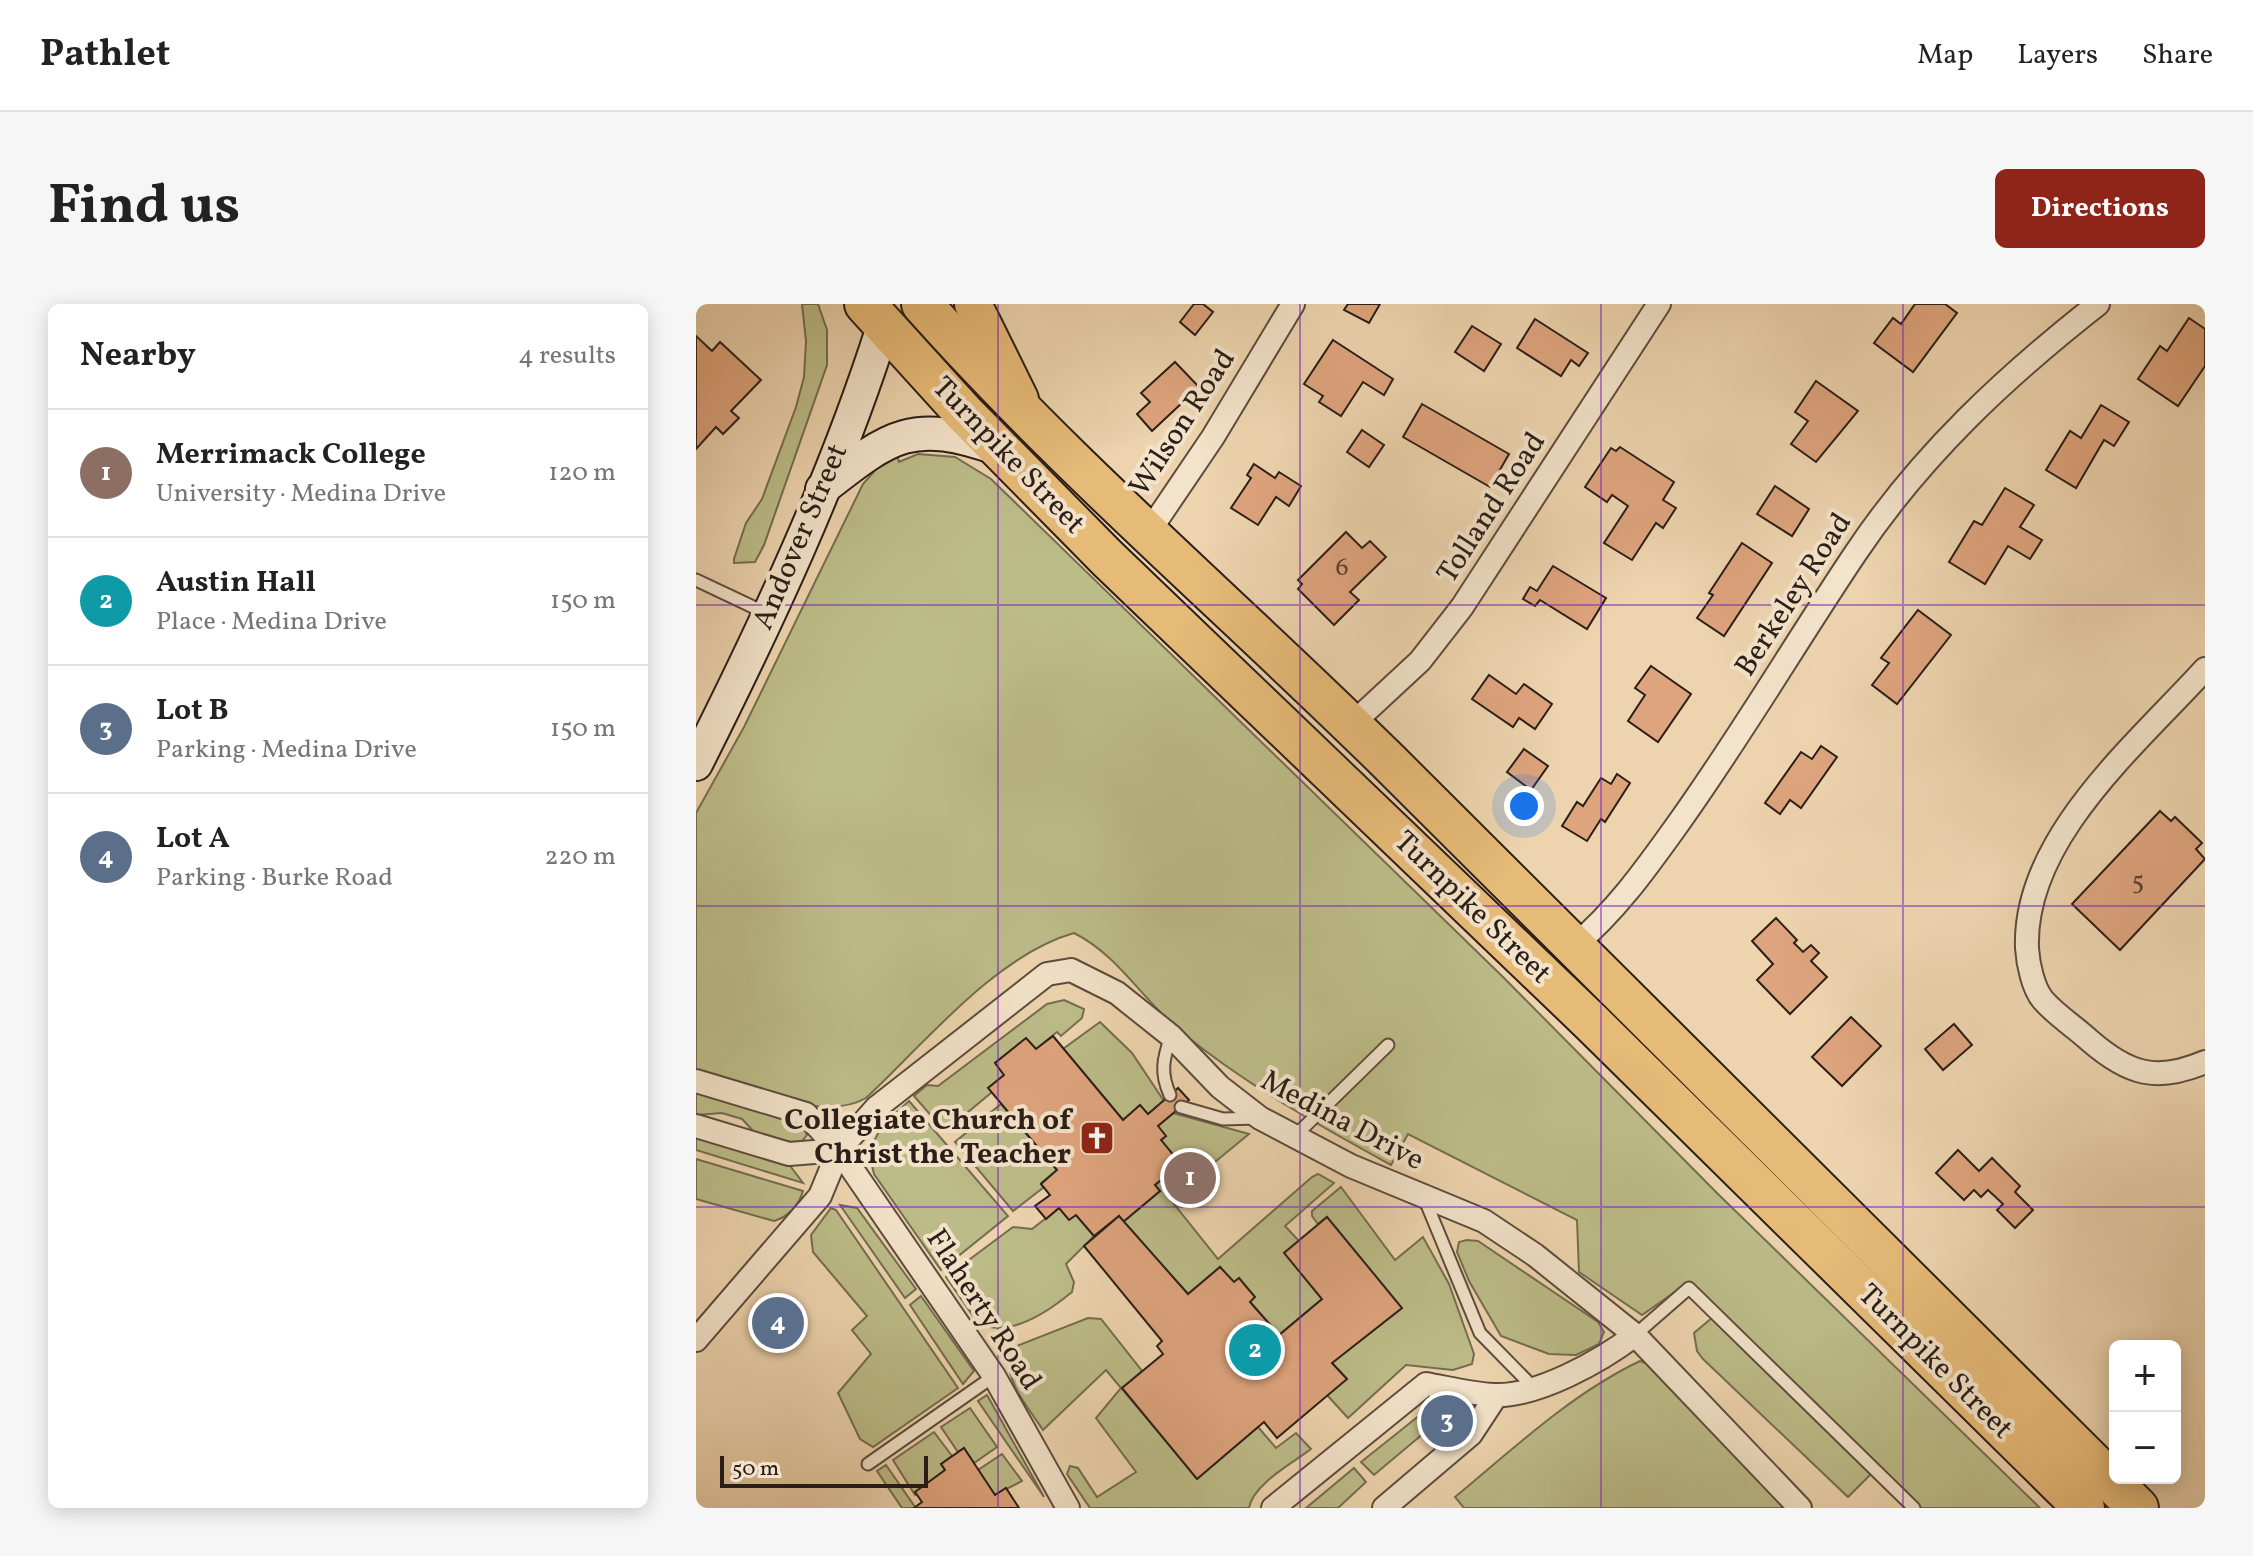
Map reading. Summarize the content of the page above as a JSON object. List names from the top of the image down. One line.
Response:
{"streets":{"highway":["Turnpike Street"],"main road":["Andover Street"],"street":["Wilson Road","Tolland Road","Berkeley Road","Medina Drive","Flaherty Road"]},"crossings":[["Wilson Road","Turnpike Street"],["Turnpike Street","Tolland Road"],["Turnpike Street","Andover Street"],["Turnpike Street","Berkeley Road"],["Medina Drive","Flaherty Road"]],"places":{"church":["Collegiate Church of Christ the Teacher"]},"house_numbers":["6","5"],"scale_bar":"50 m","page":{"header":"Pathlet","nav":["Map","Layers","Share"],"title":"Find us","buttons":"Directions","heading":["Nearby","4 results"],"list":[{"mark":"1","name":"Merrimack College","note":"University · Medina Drive","value":"120 m"},{"mark":"2","name":"Austin Hall","note":"Place · Medina Drive","value":"150 m"},{"mark":"3","name":"Lot B","note":"Parking · Medina Drive","value":"150 m"},{"mark":"4","name":"Lot A","note":"Parking · Burke Road","value":"220 m"}],"pins":["1","4","2","3"],"map_buttons":["+","−"],"scale":"50 m"}}
